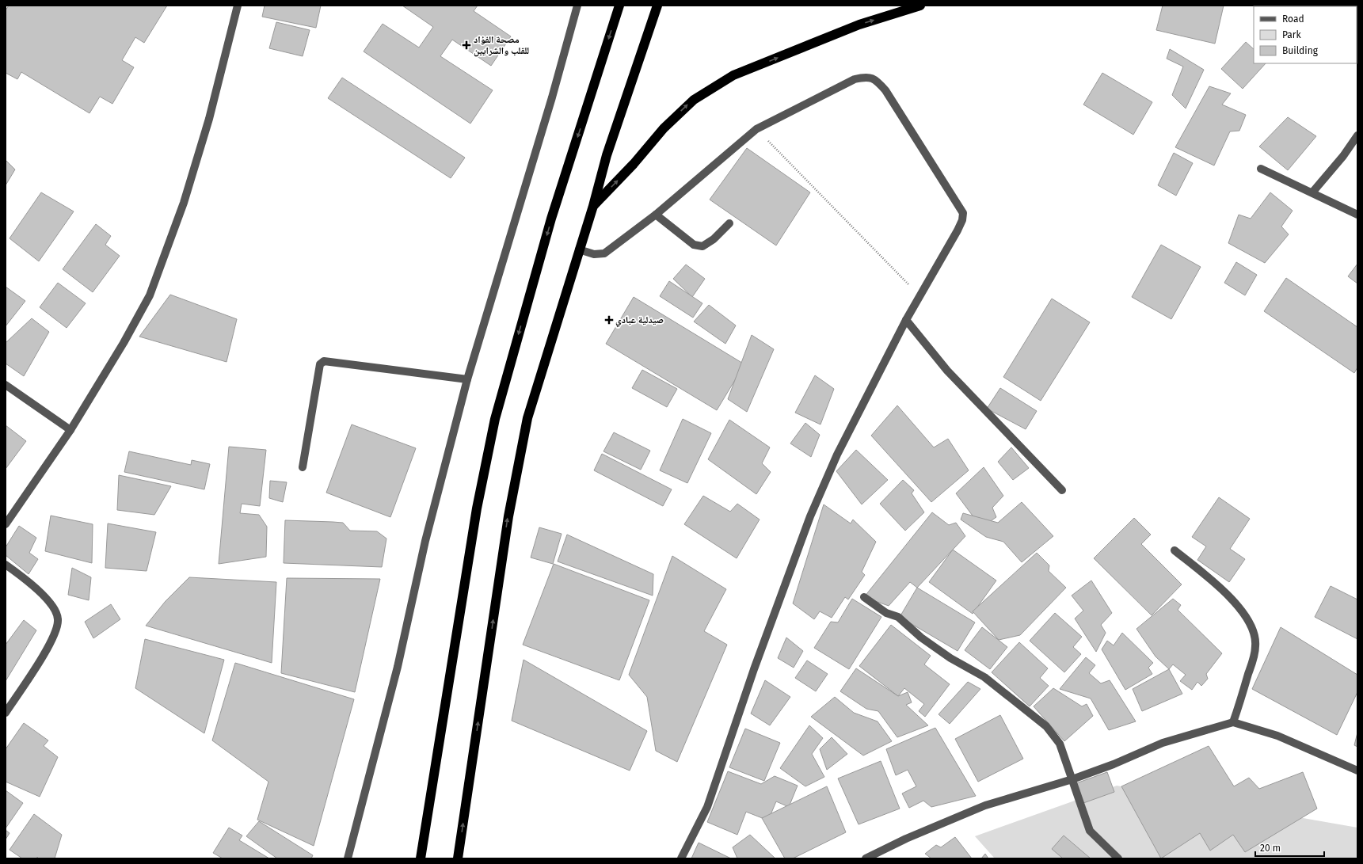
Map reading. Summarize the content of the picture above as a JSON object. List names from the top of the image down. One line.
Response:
{"places":{"health":["مصحة الفؤاد للقلب والشرايين","صيدلية عبادي"]},"legend":["Road","Park","Building"],"scale_bar":"20 m"}
